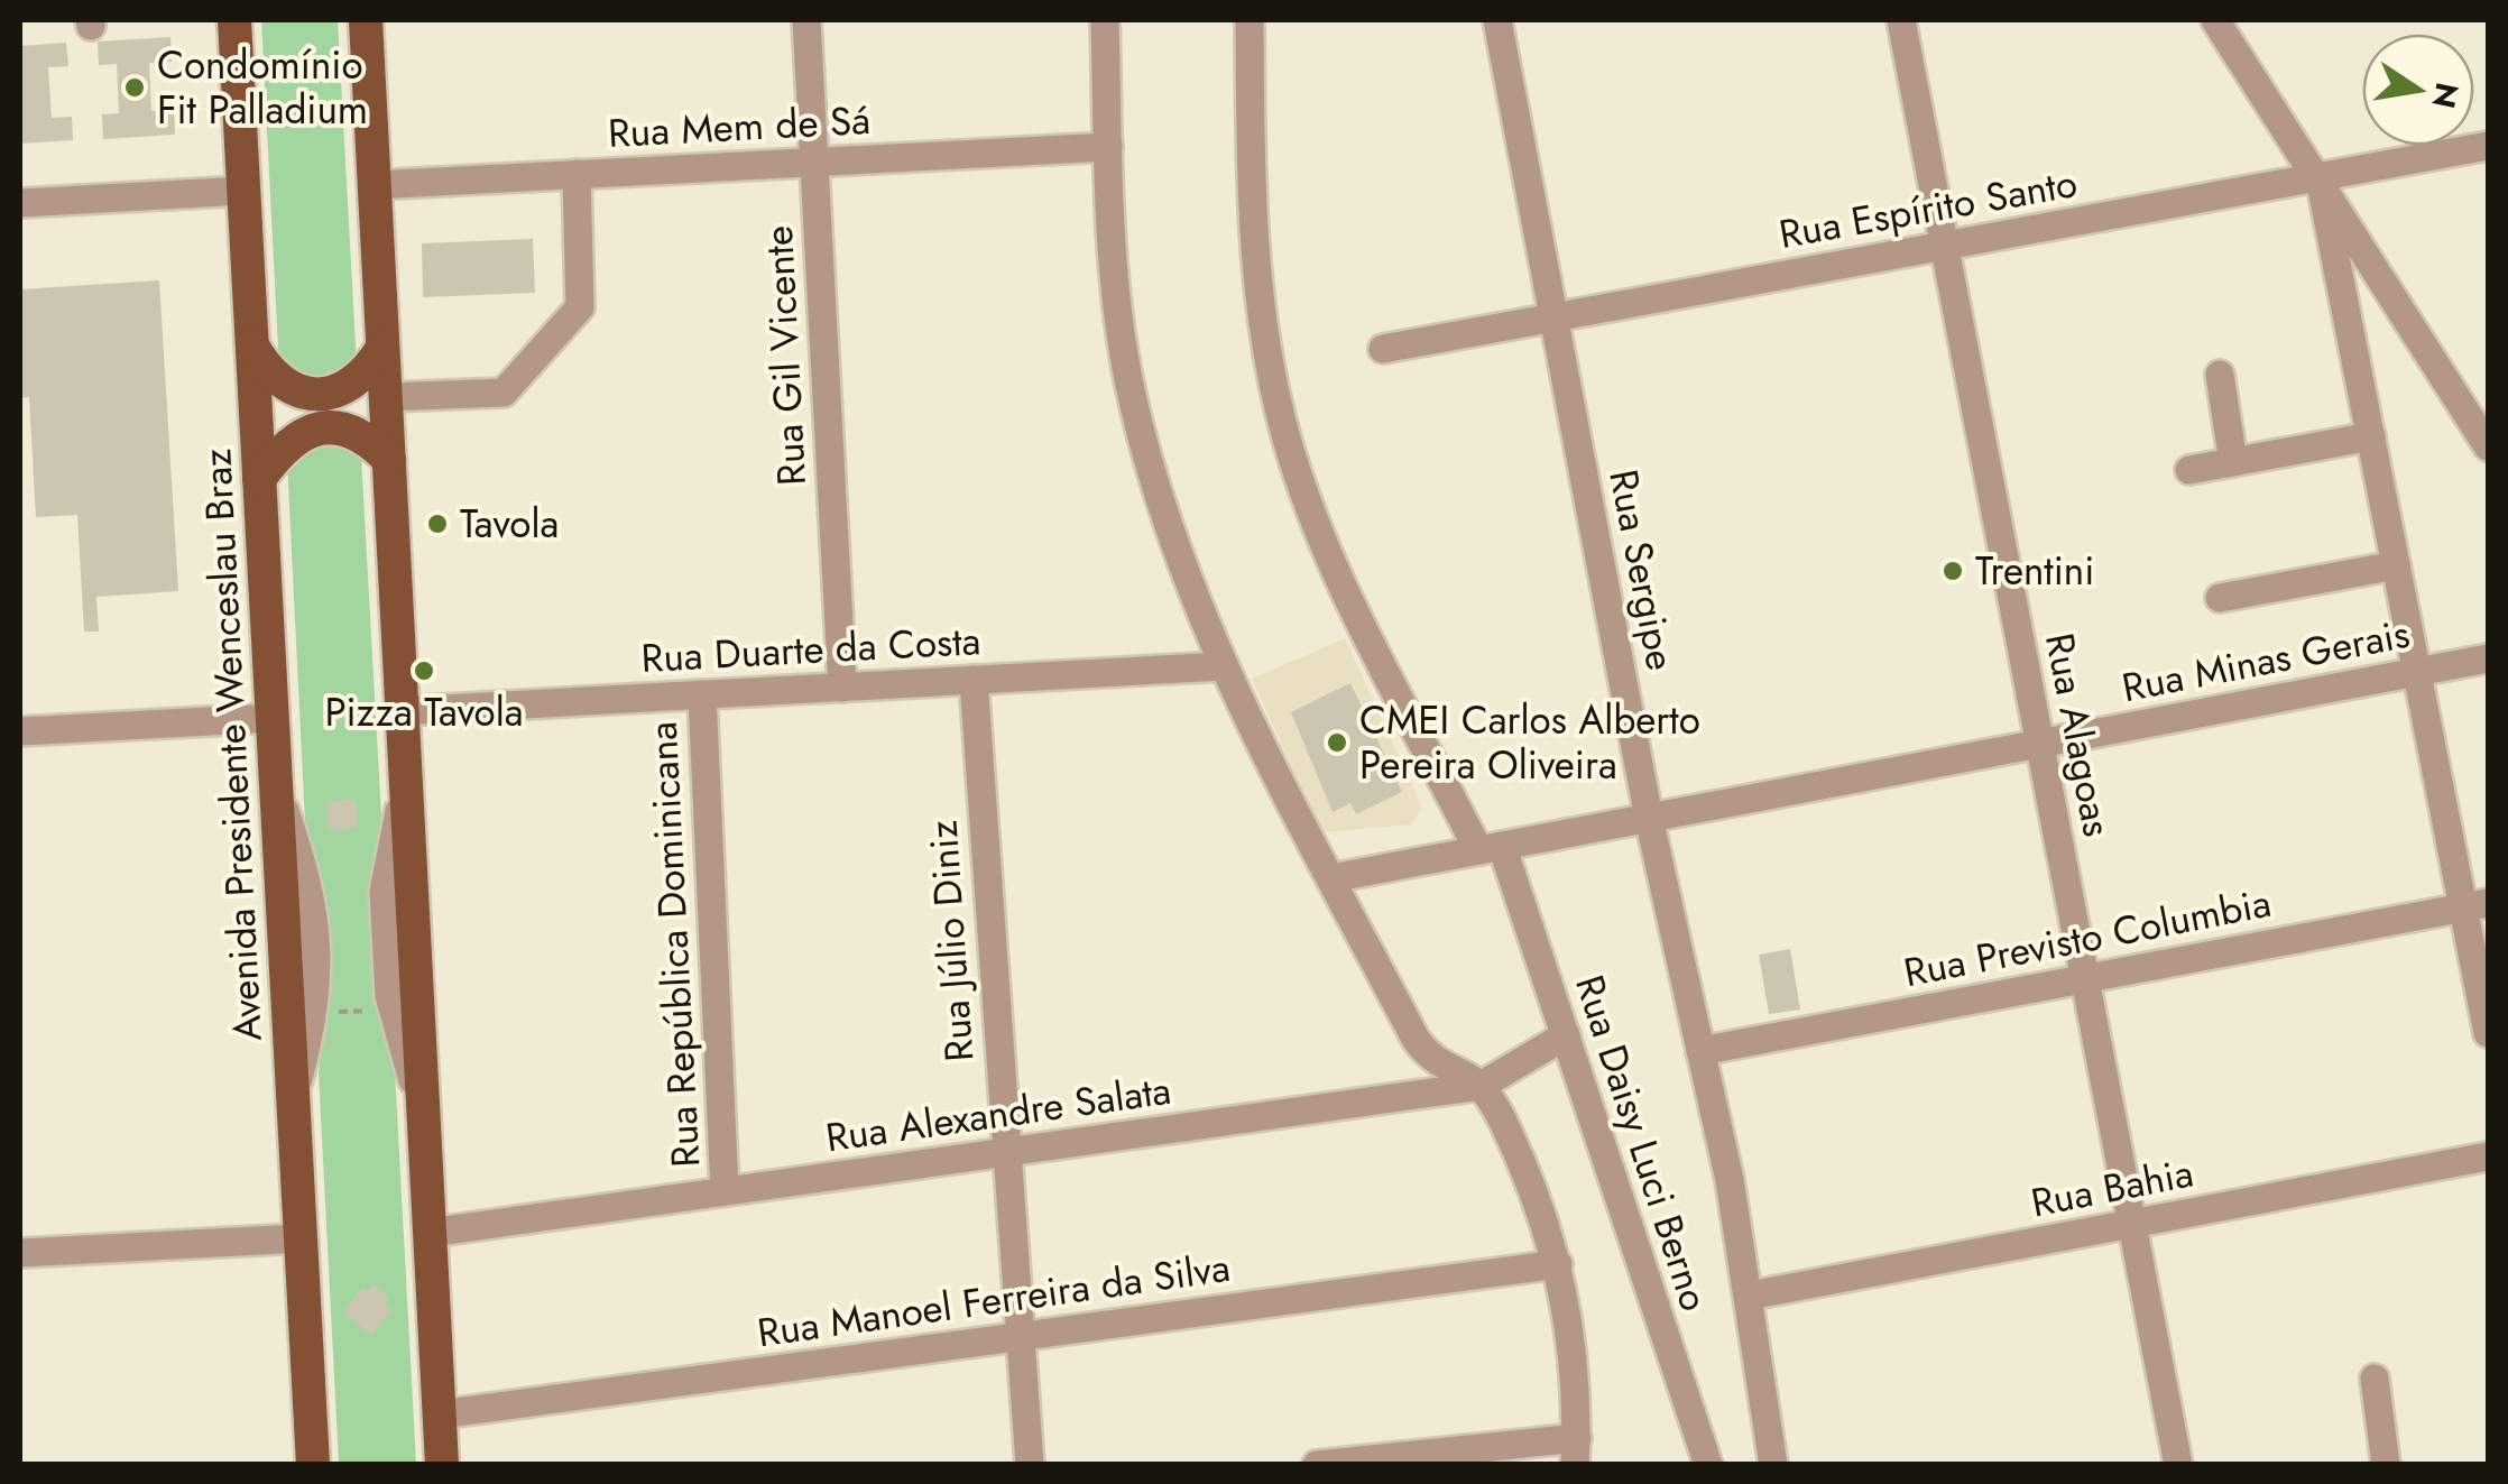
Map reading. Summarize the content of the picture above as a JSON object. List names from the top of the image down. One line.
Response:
{"streets":{"main road":["Avenida Presidente Wenceslau Braz"],"street":["Rua Mem de Sá","Rua Espírito Santo","Rua Gil Vicente","Rua Sergipe","Rua Duarte da Costa","Rua Minas Gerais","Rua Alagoas","Rua Previsto Columbia","Rua Júlio Diniz","Rua República Dominicana","Rua Alexandre Salata","Rua Daisy Luci Berno","Rua Bahia","Rua Manoel Ferreira da Silva"]},"crossings":[["Rua Mem de Sá","Rua Gil Vicente"],["Rua Espírito Santo","Rua Sergipe"],["Rua Espírito Santo","Rua Alagoas"],["Rua Gil Vicente","Rua Duarte da Costa"],["Rua Sergipe","Rua Minas Gerais"],["Rua Sergipe","Rua Previsto Columbia"],["Rua Sergipe","Rua Bahia"],["Rua Duarte da Costa","Rua Júlio Diniz"],["Rua Duarte da Costa","Rua República Dominicana"],["Rua Minas Gerais","Rua Alagoas"],["Rua Minas Gerais","Rua Daisy Luci Berno"],["Rua Alagoas","Rua Previsto Columbia"],["Rua Alagoas","Rua Bahia"],["Rua Júlio Diniz","Rua Alexandre Salata"],["Rua Júlio Diniz","Rua Manoel Ferreira da Silva"],["Rua República Dominicana","Rua Alexandre Salata"],["Rua Alexandre Salata","Rua Daisy Luci Berno"]],"places":["Condomínio Fit Palladium","Tavola","Trentini","Pizza Tavola","CMEI Carlos Alberto Pereira Oliveira"],"north":"right"}
